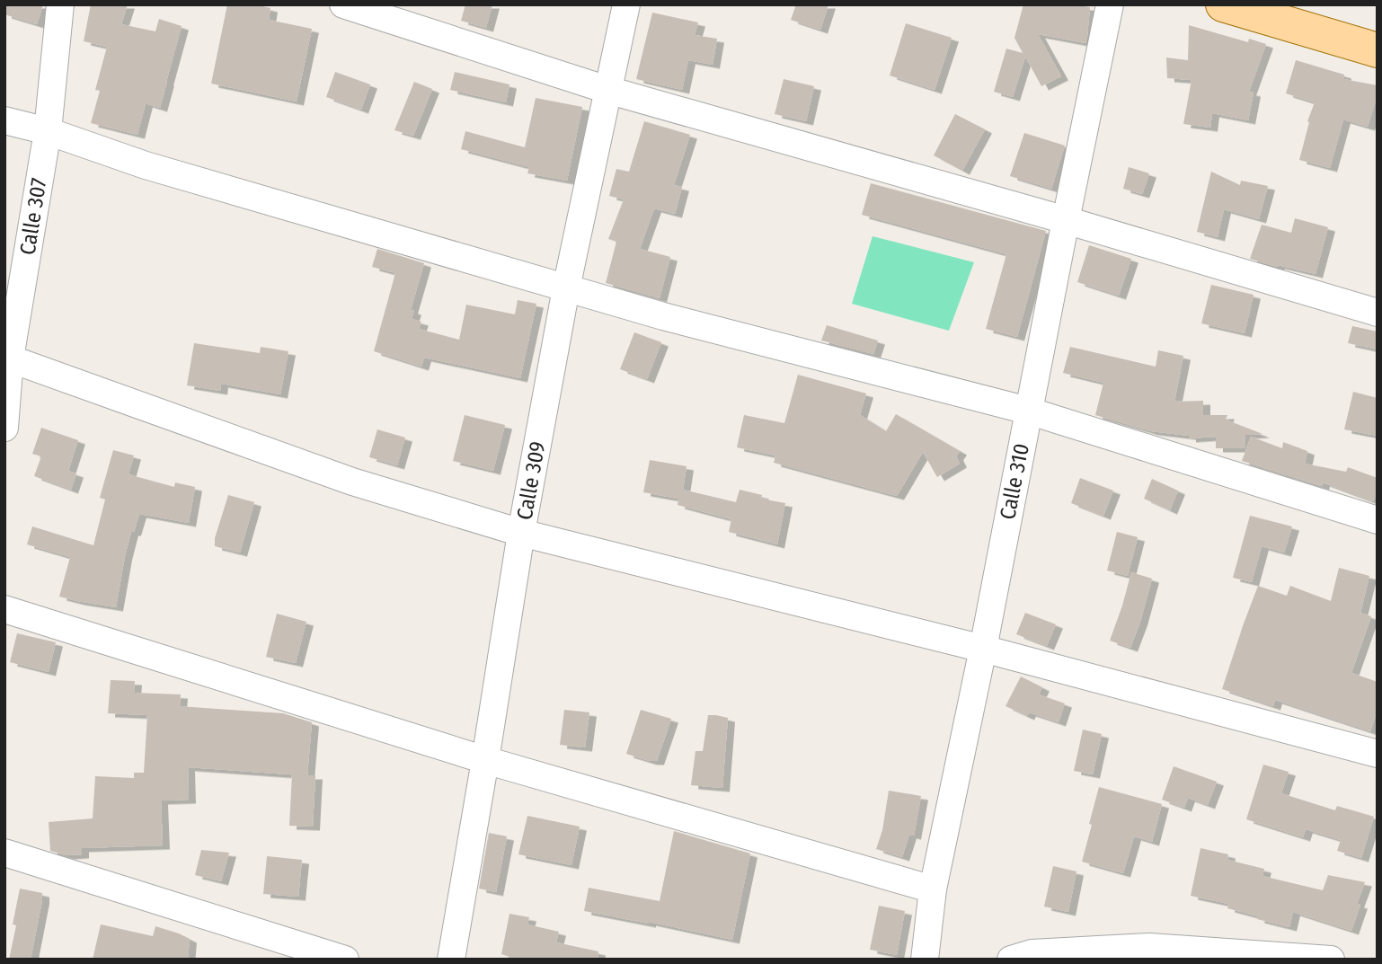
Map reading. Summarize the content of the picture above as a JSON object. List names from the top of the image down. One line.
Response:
{"streets":{"street":["Calle 307","Calle 309","Calle 310"]}}
